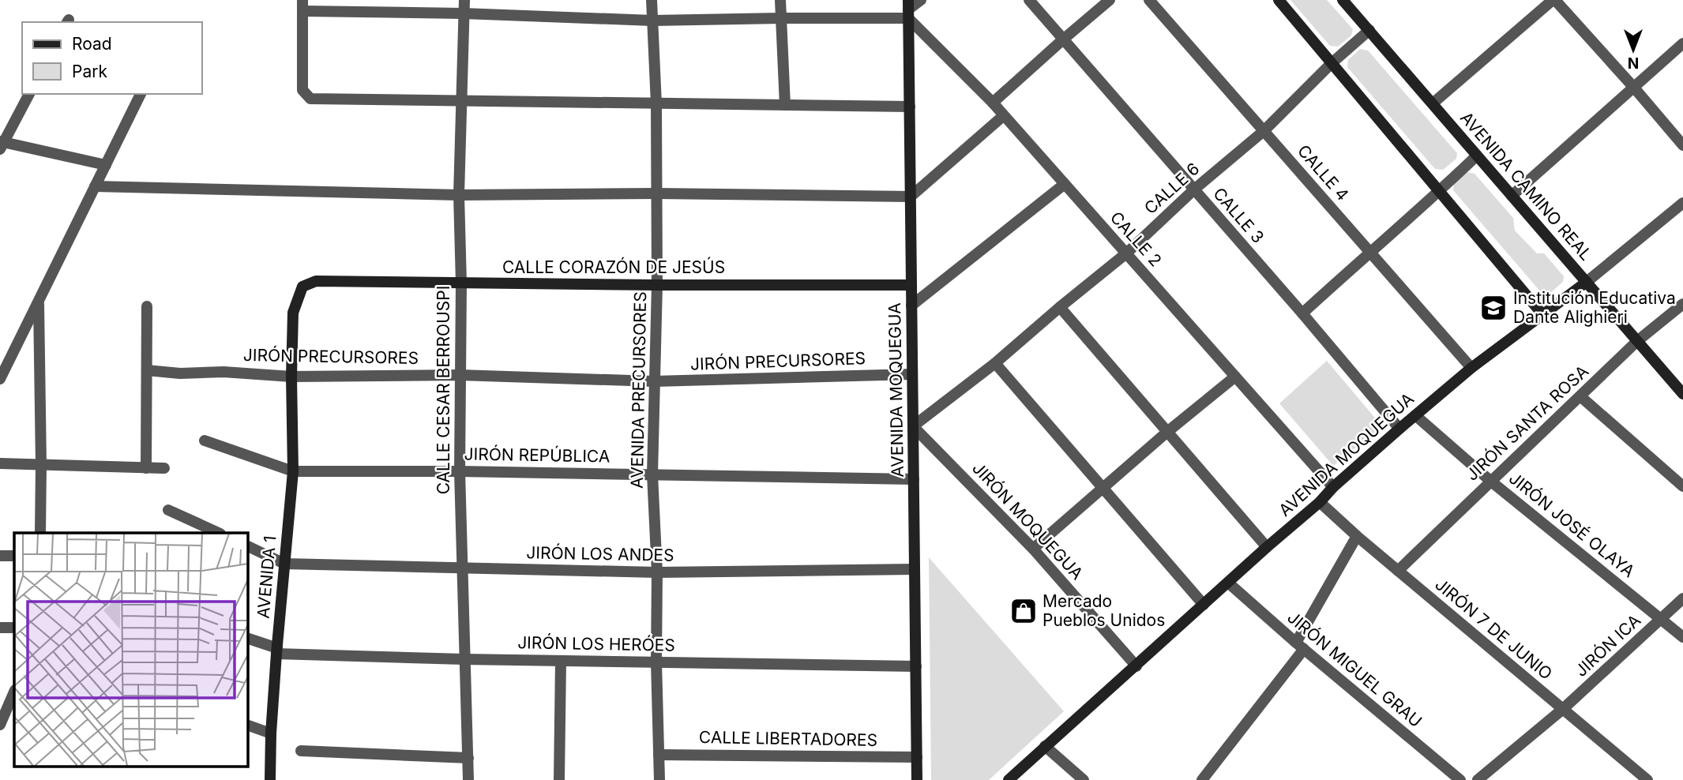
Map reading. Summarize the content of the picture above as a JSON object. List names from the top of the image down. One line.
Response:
{"streets":{"street":["CALLE 4","AVENIDA CAMINO REAL","CALLE 6","CALLE 3","CALLE 2","CALLE CORAZÓN DE JESÚS","JIRÓN PRECURSORES","CALLE CESAR BERROUSPI","AVENIDA PRECURSORES","AVENIDA MOQUEGUA","JIRÓN SANTA ROSA","JIRÓN REPÚBLICA","JIRÓN MOQUEGUA","JIRÓN JOSÉ OLAYA","JIRÓN LOS ANDES","AVENIDA 1","JIRÓN 7 DE JUNIO","JIRÓN LOS HERÓES","JIRÓN ICA","JIRÓN MIGUEL GRAU","CALLE LIBERTADORES"]},"crossings":[["CALLE 4","CALLE 6"],["CALLE 4","AVENIDA MOQUEGUA"],["AVENIDA CAMINO REAL","CALLE 6"],["AVENIDA CAMINO REAL","AVENIDA MOQUEGUA"],["AVENIDA CAMINO REAL","JIRÓN SANTA ROSA"],["CALLE 6","CALLE 3"],["CALLE 6","CALLE 2"],["CALLE 6","AVENIDA MOQUEGUA"],["CALLE 6","JIRÓN MOQUEGUA"],["CALLE 3","AVENIDA MOQUEGUA"],["CALLE 2","AVENIDA MOQUEGUA"],["CALLE CORAZÓN DE JESÚS","CALLE CESAR BERROUSPI"],["CALLE CORAZÓN DE JESÚS","AVENIDA PRECURSORES"],["CALLE CORAZÓN DE JESÚS","AVENIDA MOQUEGUA"],["CALLE CORAZÓN DE JESÚS","AVENIDA 1"],["JIRÓN PRECURSORES","CALLE CESAR BERROUSPI"],["JIRÓN PRECURSORES","AVENIDA PRECURSORES"],["JIRÓN PRECURSORES","AVENIDA MOQUEGUA"],["JIRÓN PRECURSORES","AVENIDA 1"],["CALLE CESAR BERROUSPI","JIRÓN REPÚBLICA"],["CALLE CESAR BERROUSPI","JIRÓN LOS ANDES"],["CALLE CESAR BERROUSPI","JIRÓN LOS HERÓES"],["AVENIDA PRECURSORES","JIRÓN REPÚBLICA"],["AVENIDA PRECURSORES","JIRÓN LOS ANDES"],["AVENIDA PRECURSORES","JIRÓN LOS HERÓES"],["AVENIDA PRECURSORES","CALLE LIBERTADORES"],["AVENIDA MOQUEGUA","JIRÓN REPÚBLICA"],["AVENIDA MOQUEGUA","JIRÓN MOQUEGUA"],["AVENIDA MOQUEGUA","JIRÓN JOSÉ OLAYA"],["AVENIDA MOQUEGUA","JIRÓN LOS ANDES"],["AVENIDA MOQUEGUA","JIRÓN 7 DE JUNIO"],["AVENIDA MOQUEGUA","JIRÓN LOS HERÓES"],["AVENIDA MOQUEGUA","JIRÓN MIGUEL GRAU"],["AVENIDA MOQUEGUA","CALLE LIBERTADORES"],["JIRÓN SANTA ROSA","JIRÓN JOSÉ OLAYA"],["JIRÓN SANTA ROSA","JIRÓN 7 DE JUNIO"],["JIRÓN REPÚBLICA","AVENIDA 1"],["JIRÓN JOSÉ OLAYA","JIRÓN ICA"],["JIRÓN LOS ANDES","AVENIDA 1"],["AVENIDA 1","JIRÓN LOS HERÓES"],["JIRÓN 7 DE JUNIO","JIRÓN ICA"]],"places":{"school or university":["Institución Educativa Dante Alighieri"],"shop":["Mercado Pueblos Unidos"]},"legend":["Road","Park"],"north":"bottom"}
